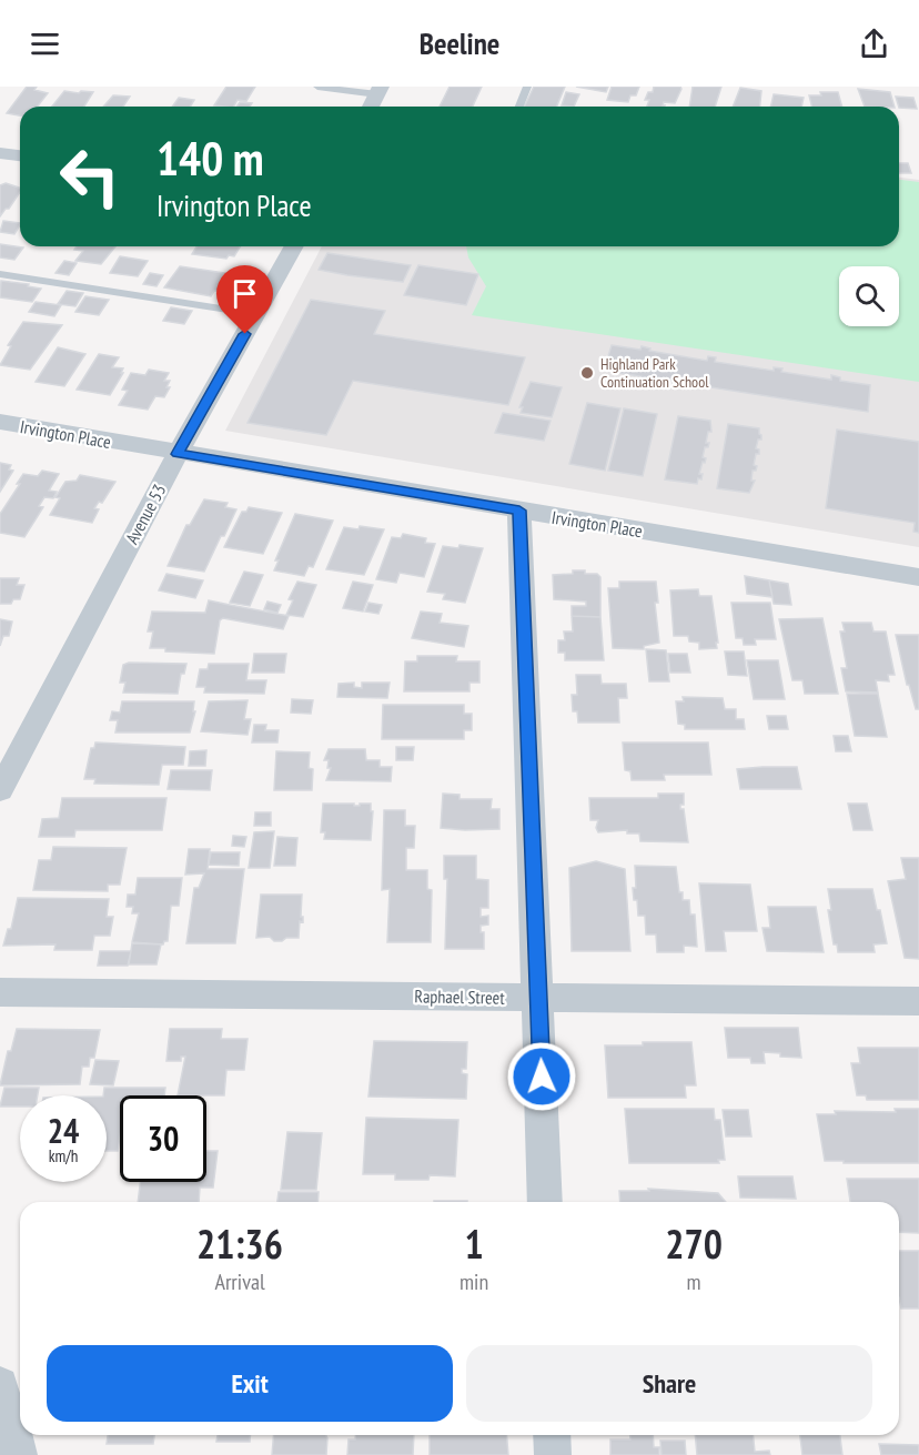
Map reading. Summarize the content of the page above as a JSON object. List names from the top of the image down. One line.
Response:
{"streets":{"street":["Irvington Place","Avenue 53","Raphael Street"]},"crossings":[["Irvington Place","Avenue 53"]],"places":["Highland Park Continuation School"],"page":{"header":"Beeline","turn":["140 m","Irvington Place"],"speed":"24 km/h","limit":"30","eta":["21:36","Arrival","1","min","270","m"],"buttons":["Exit","Share"]}}
